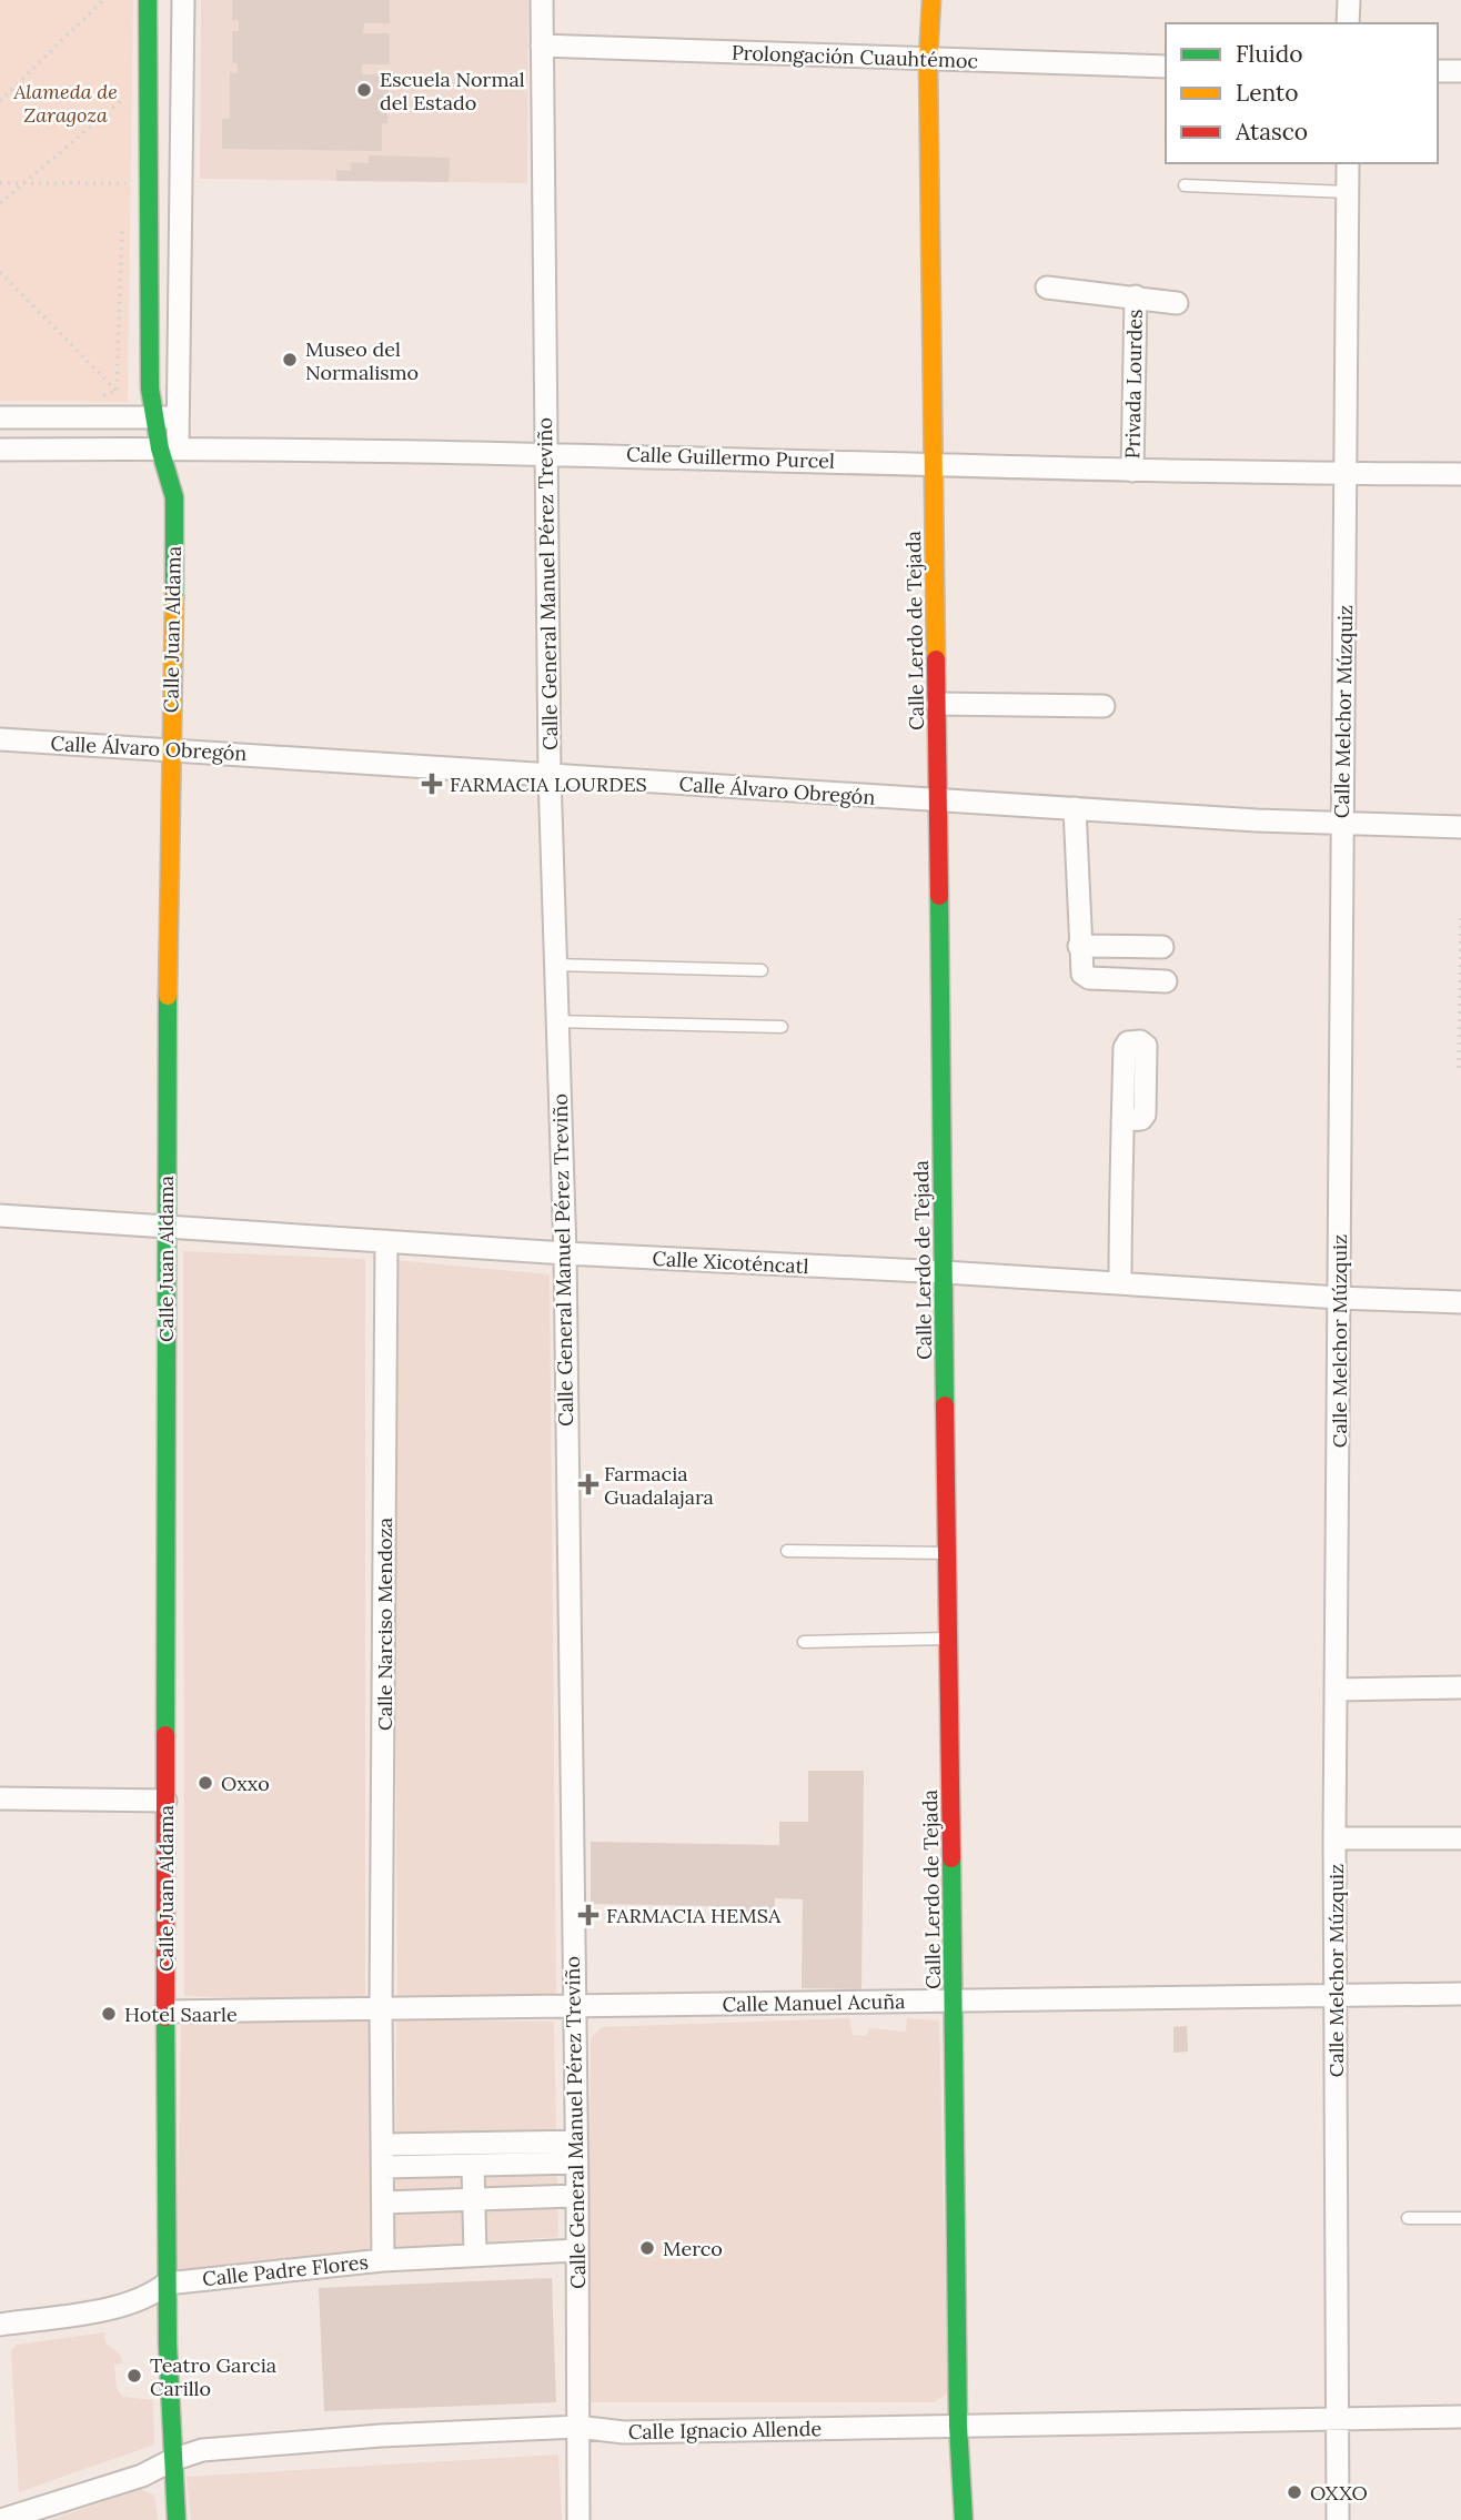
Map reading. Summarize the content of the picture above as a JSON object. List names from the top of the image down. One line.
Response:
{"streets":{"street":["Prolongación Cuauhtémoc","Privada Lourdes","Calle Guillermo Purcel","Calle General Manuel Pérez Treviño","Calle Juan Aldama","Calle Lerdo de Tejada","Calle Melchor Múzquiz","Calle Álvaro Obregón","Calle Xicoténcatl","Calle Narciso Mendoza","Calle Manuel Acuña","Calle Padre Flores","Calle Ignacio Allende"]},"crossings":[["Prolongación Cuauhtémoc","Calle General Manuel Pérez Treviño"],["Prolongación Cuauhtémoc","Calle Lerdo de Tejada"],["Privada Lourdes","Calle Guillermo Purcel"],["Calle Guillermo Purcel","Calle General Manuel Pérez Treviño"],["Calle Guillermo Purcel","Calle Juan Aldama"],["Calle Guillermo Purcel","Calle Lerdo de Tejada"],["Calle Guillermo Purcel","Calle Melchor Múzquiz"],["Calle General Manuel Pérez Treviño","Calle Álvaro Obregón"],["Calle General Manuel Pérez Treviño","Calle Xicoténcatl"],["Calle General Manuel Pérez Treviño","Calle Manuel Acuña"],["Calle General Manuel Pérez Treviño","Calle Padre Flores"],["Calle General Manuel Pérez Treviño","Calle Ignacio Allende"],["Calle Juan Aldama","Calle Álvaro Obregón"],["Calle Juan Aldama","Calle Xicoténcatl"],["Calle Juan Aldama","Calle Manuel Acuña"],["Calle Juan Aldama","Calle Padre Flores"],["Calle Juan Aldama","Calle Ignacio Allende"],["Calle Lerdo de Tejada","Calle Álvaro Obregón"],["Calle Lerdo de Tejada","Calle Xicoténcatl"],["Calle Lerdo de Tejada","Calle Manuel Acuña"],["Calle Lerdo de Tejada","Calle Ignacio Allende"],["Calle Melchor Múzquiz","Calle Álvaro Obregón"],["Calle Melchor Múzquiz","Calle Xicoténcatl"],["Calle Melchor Múzquiz","Calle Manuel Acuña"],["Calle Melchor Múzquiz","Calle Ignacio Allende"],["Calle Xicoténcatl","Calle Narciso Mendoza"],["Calle Narciso Mendoza","Calle Manuel Acuña"],["Calle Narciso Mendoza","Calle Padre Flores"]],"parks":["Alameda de Zaragoza"],"places":{"other":["Escuela Normal del Estado","Museo del Normalismo","Oxxo","Hotel Saarle","Merco","Teatro Garcia Carillo","OXXO"],"health":["FARMACIA LOURDES","Farmacia Guadalajara","FARMACIA HEMSA"]},"legend":["Fluido","Lento","Atasco"]}
